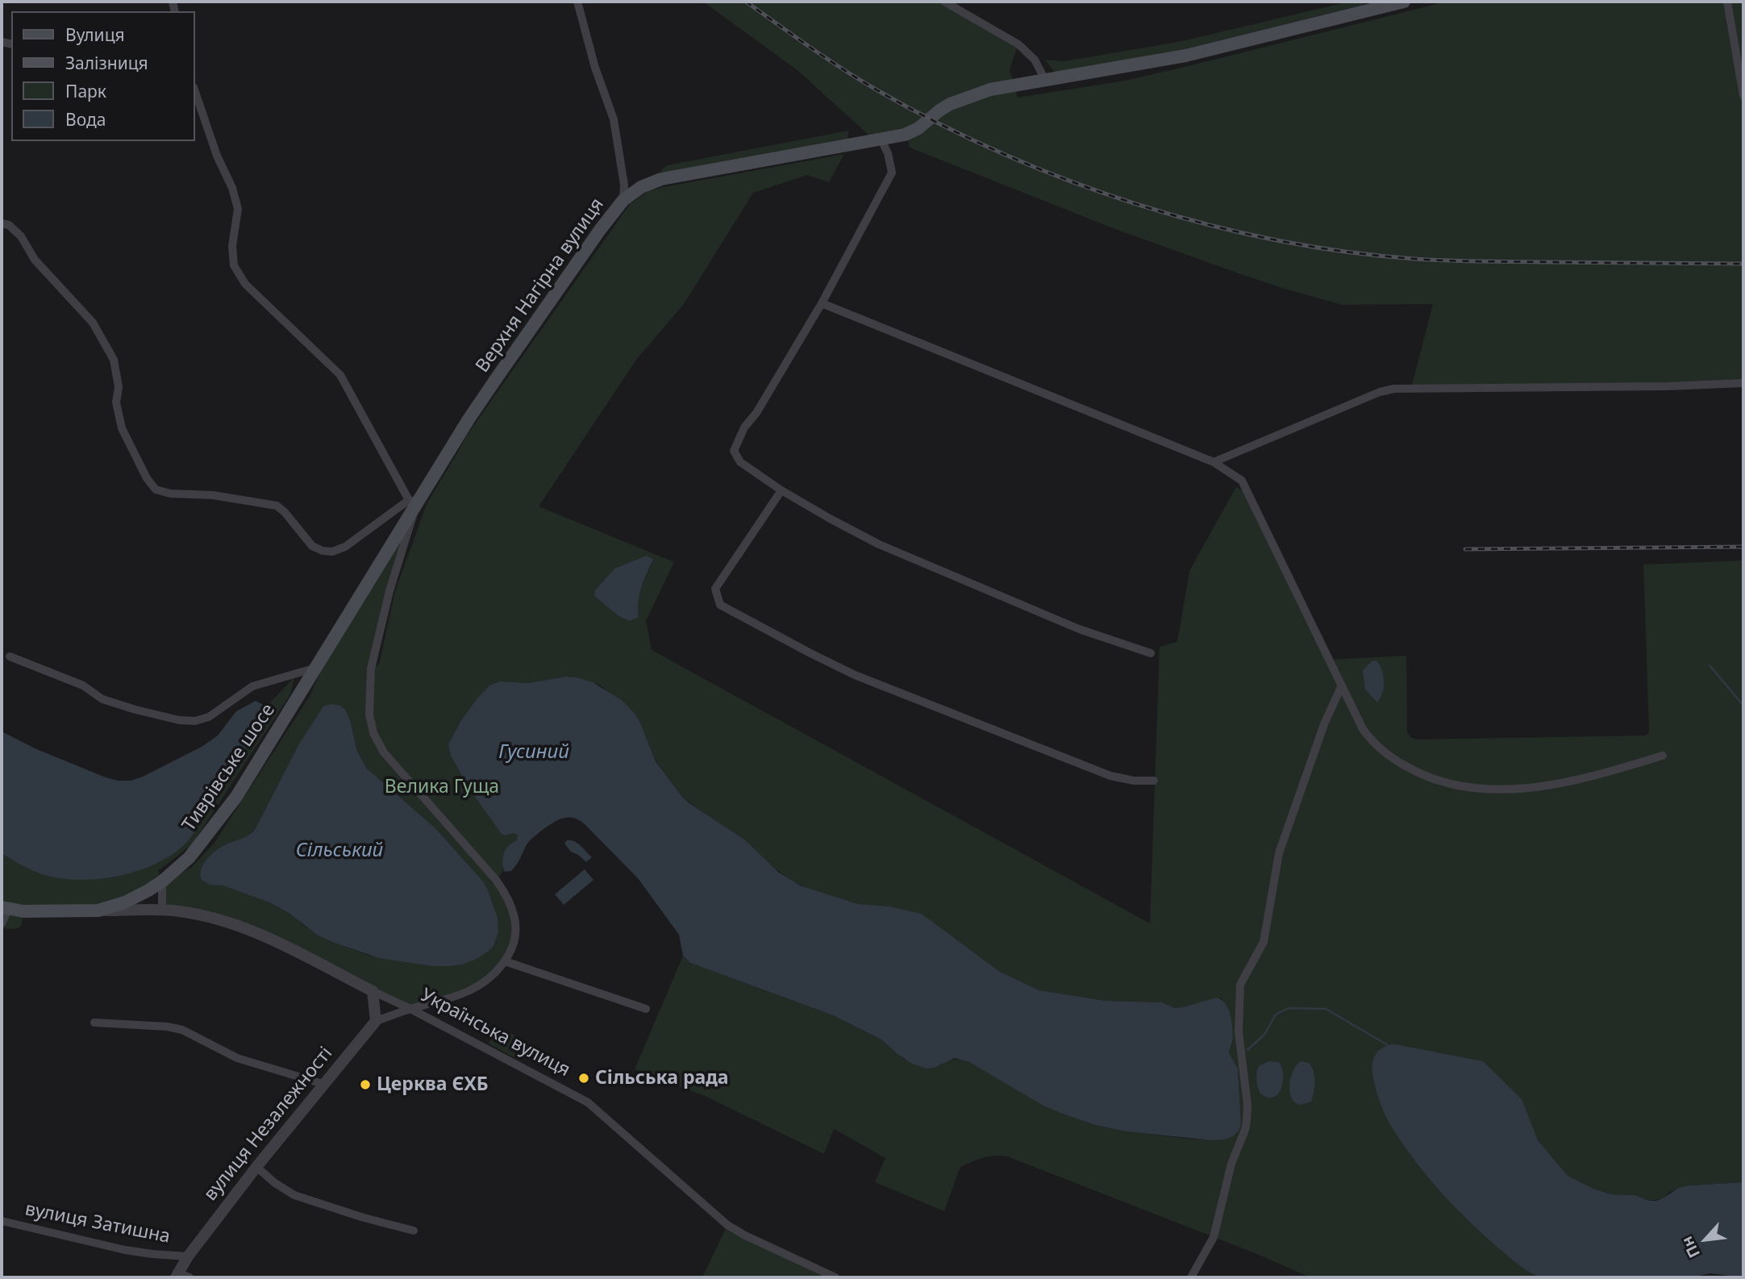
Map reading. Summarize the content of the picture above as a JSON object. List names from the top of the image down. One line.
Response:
{"streets":{"main road":["Верхня Нагірна вулиця","Тиврівське шосе"],"street":["Українська вулиця","вулиця Незалежності","вулиця Затишна"]},"crossings":[["Верхня Нагірна вулиця","Тиврівське шосе"],["Тиврівське шосе","Українська вулиця"],["вулиця Незалежності","вулиця Затишна"]],"water":["Гусиний","Сільський"],"parks":["Велика Гуща"],"places":["Сільська рада","Церква ЄХБ"],"legend":["Вулиця","Залізниця","Парк","Вода"],"north":"bottom left"}
